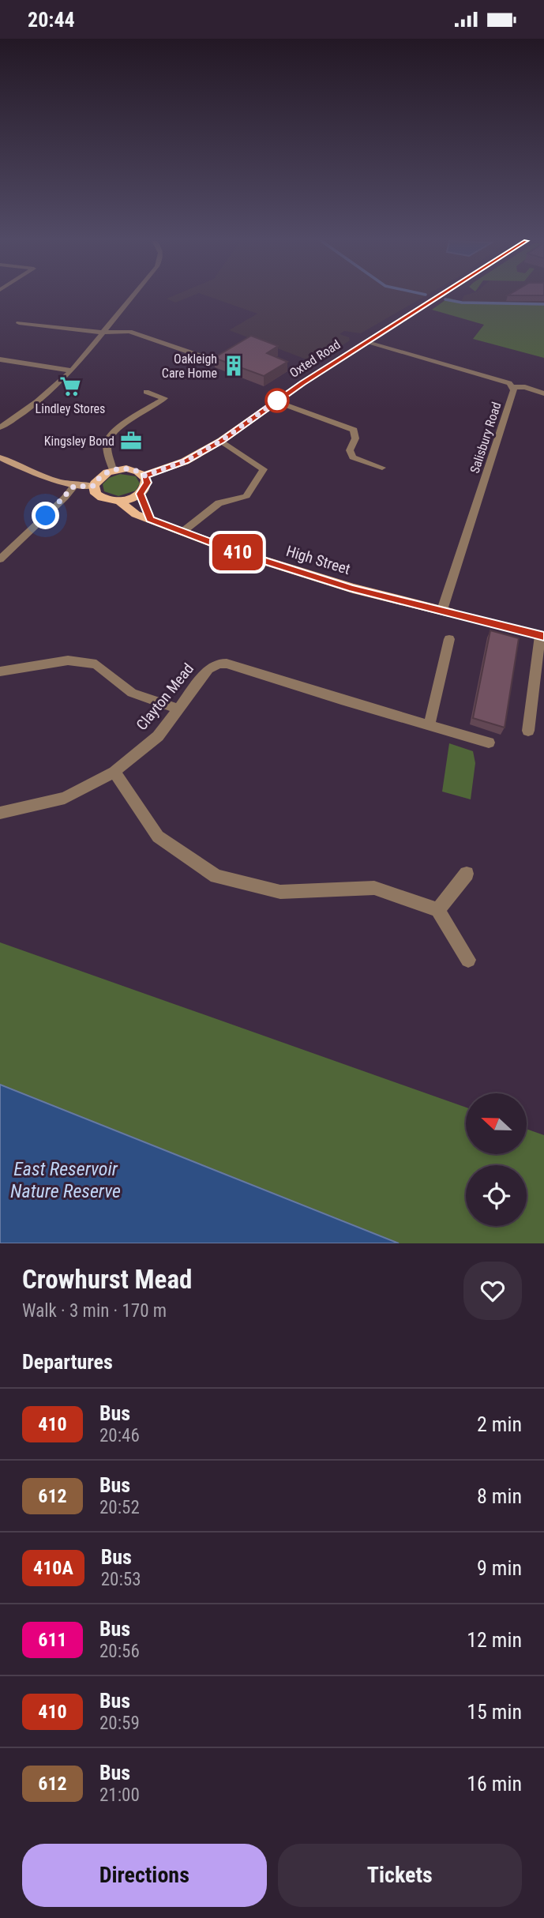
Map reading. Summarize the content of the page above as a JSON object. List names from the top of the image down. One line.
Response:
{"streets":{"main road":["Oxted Road","High Street"],"street":["Salisbury Road","Clayton Mead"]},"crossings":[["Oxted Road","Salisbury Road"],["Oxted Road","High Street"],["Salisbury Road","High Street"]],"water":["East Reservoir Nature Reserve"],"places":{"building":["Oakleigh Care Home"],"supermarket":["Lindley Stores"],"office":["Kingsley Bond"]},"lines":["bus line 410"],"north":"left","page":{"status":"20:44","on_map":"410","heading":[["Crowhurst Mead","Walk · 3 min · 170 m"],"Departures"],"list":[{"mark":"410","name":"Bus","note":"20:46","value":"2 min"},{"mark":"612","name":"Bus","note":"20:52","value":"8 min"},{"mark":"410A","name":"Bus","note":"20:53","value":"9 min"},{"mark":"611","name":"Bus","note":"20:56","value":"12 min"},{"mark":"410","name":"Bus","note":"20:59","value":"15 min"},{"mark":"612","name":"Bus","note":"21:00","value":"16 min"}],"buttons":["Directions","Tickets"]}}
